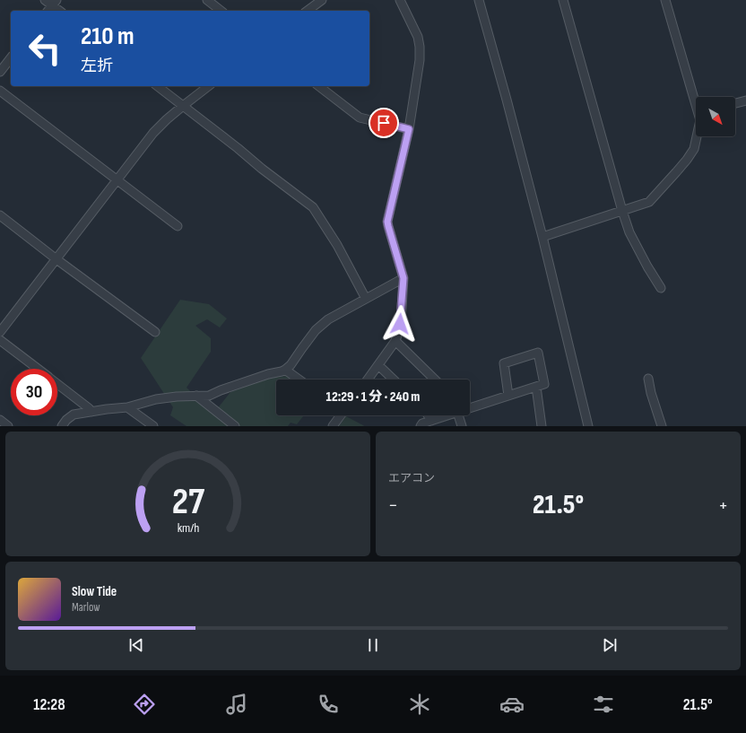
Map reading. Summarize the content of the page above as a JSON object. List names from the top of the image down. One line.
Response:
{"north":"bottom right","page":{"turn":["210 m","左折"],"limit":"30","trip":"12:29 · 1 分 · 240 m","tile":"エアコン","heat":["−","21.5°","+"],"song":["Slow Tide","Marlow"],"tabs":["12:28","21.5°"],"gauge":["27","km/h"]}}
